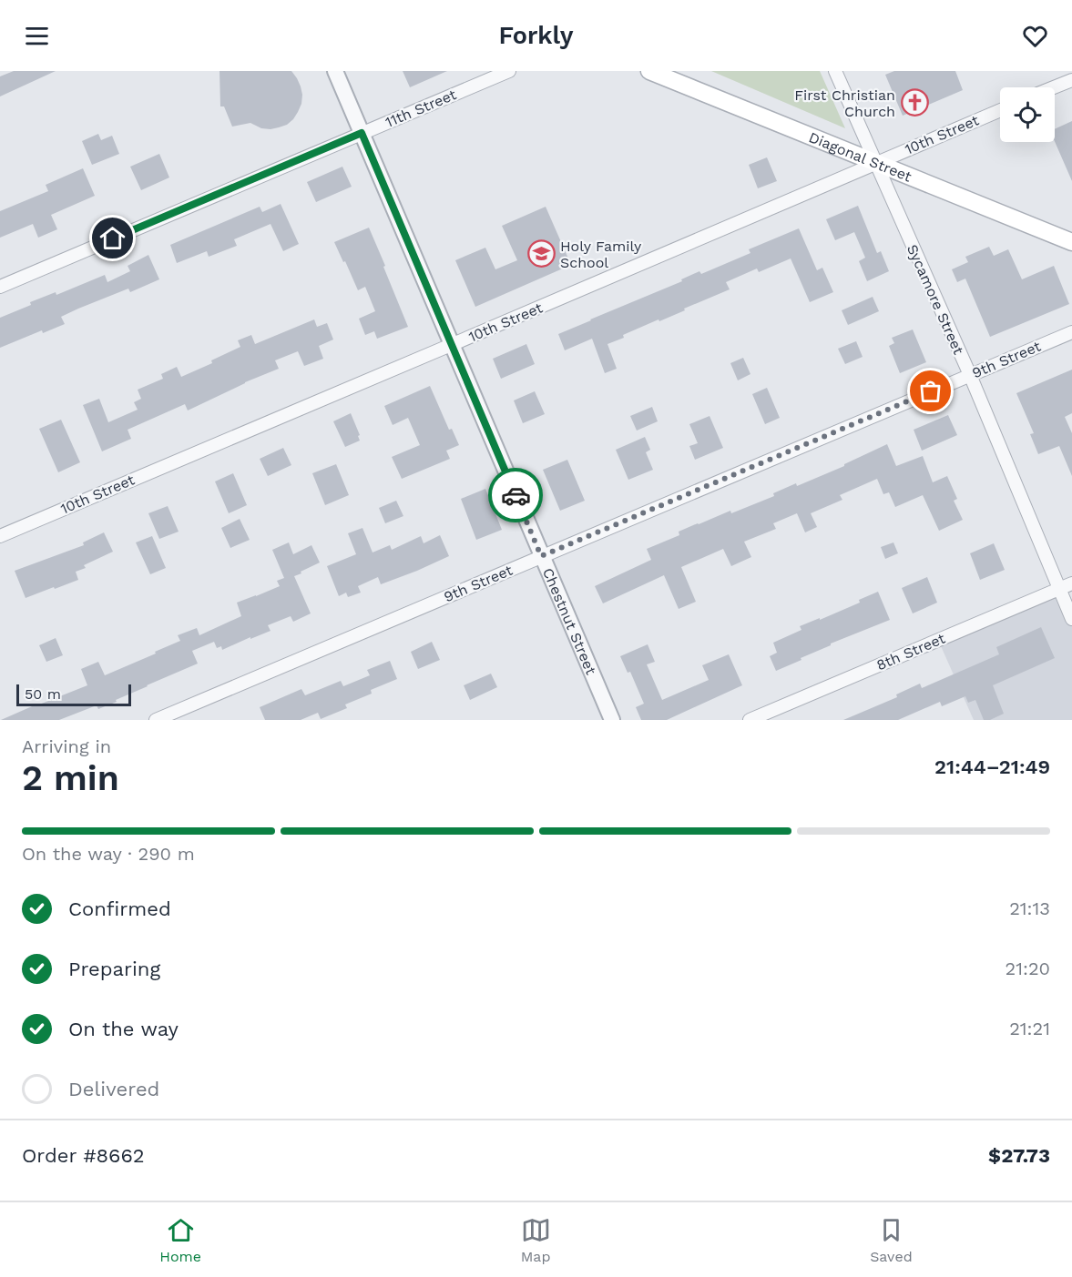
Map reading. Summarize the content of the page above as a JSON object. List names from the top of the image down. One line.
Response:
{"streets":{"main road":["Diagonal Street"],"street":["11th Street","10th Street","Sycamore Street","9th Street","Chestnut Street","8th Street"]},"crossings":[["11th Street","Chestnut Street"],["10th Street","Diagonal Street"],["10th Street","Sycamore Street"],["10th Street","Chestnut Street"],["Diagonal Street","Sycamore Street"],["Sycamore Street","9th Street"],["Sycamore Street","8th Street"],["9th Street","Chestnut Street"]],"places":{"church":["First Christian Church"],"school or university":["Holy Family School"]},"scale_bar":"50 m","page":{"header":"Forkly","scale":"50 m","heading":["2 min","Arriving in","21:44–21:49"],"panel":["Order #8662","$27.73"],"bar":"On the way · 290 m","list":[["Confirmed","21:13"],["Preparing","21:20"],["On the way","21:21"],"Delivered"],"tabs":["Home","Map","Saved"]}}
